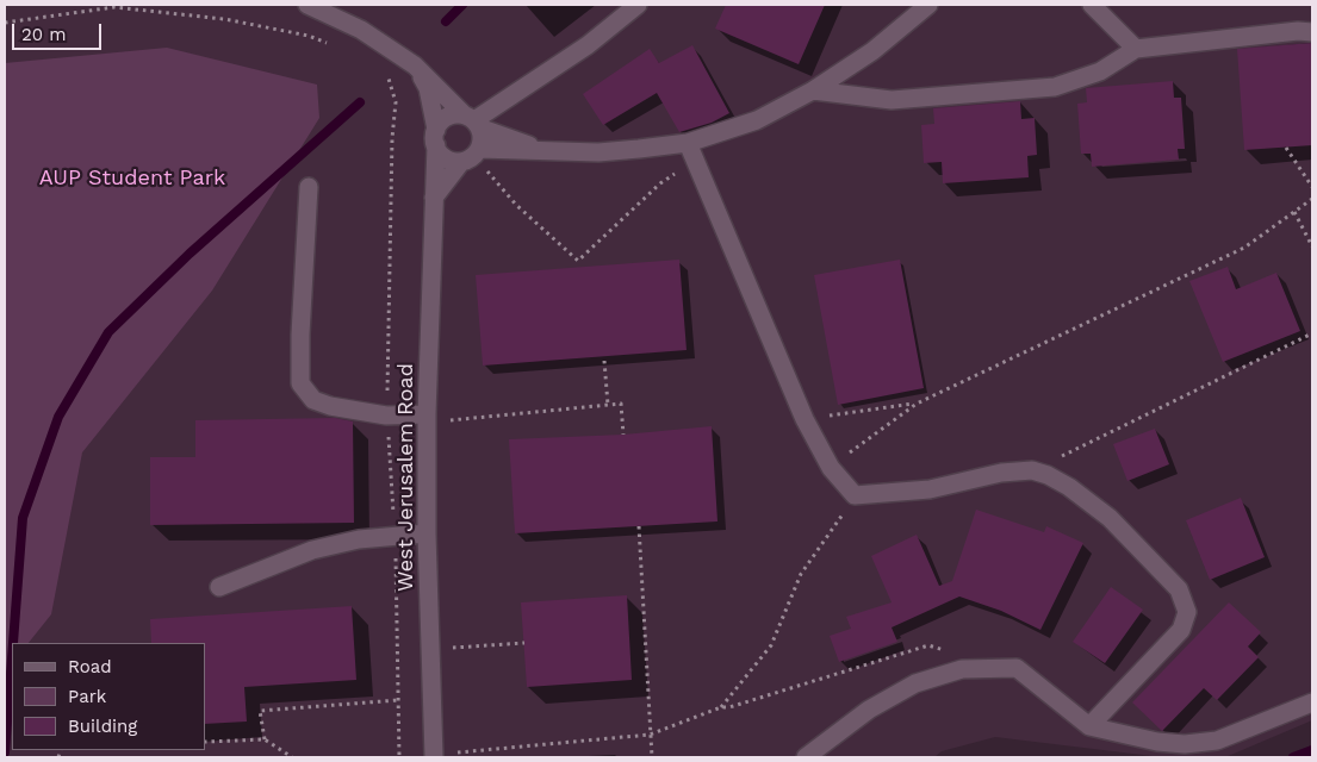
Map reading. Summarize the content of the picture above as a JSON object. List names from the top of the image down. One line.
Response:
{"streets":{"lane":["West Jerusalem Road"]},"parks":["AUP Student Park"],"legend":["Road","Park","Building"],"scale_bar":"20 m"}
